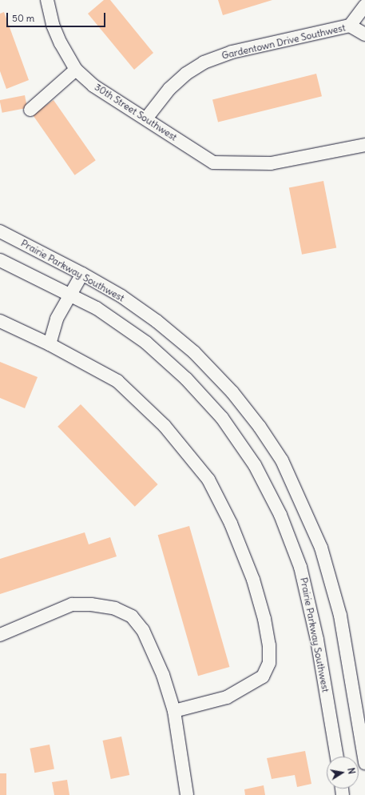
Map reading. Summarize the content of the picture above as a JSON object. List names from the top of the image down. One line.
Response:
{"streets":{"street":["Gardentown Drive Southwest","30th Street Southwest","Prairie Parkway Southwest"]},"crossings":[["Gardentown Drive Southwest","30th Street Southwest"]],"scale_bar":"50 m","north":"right"}
